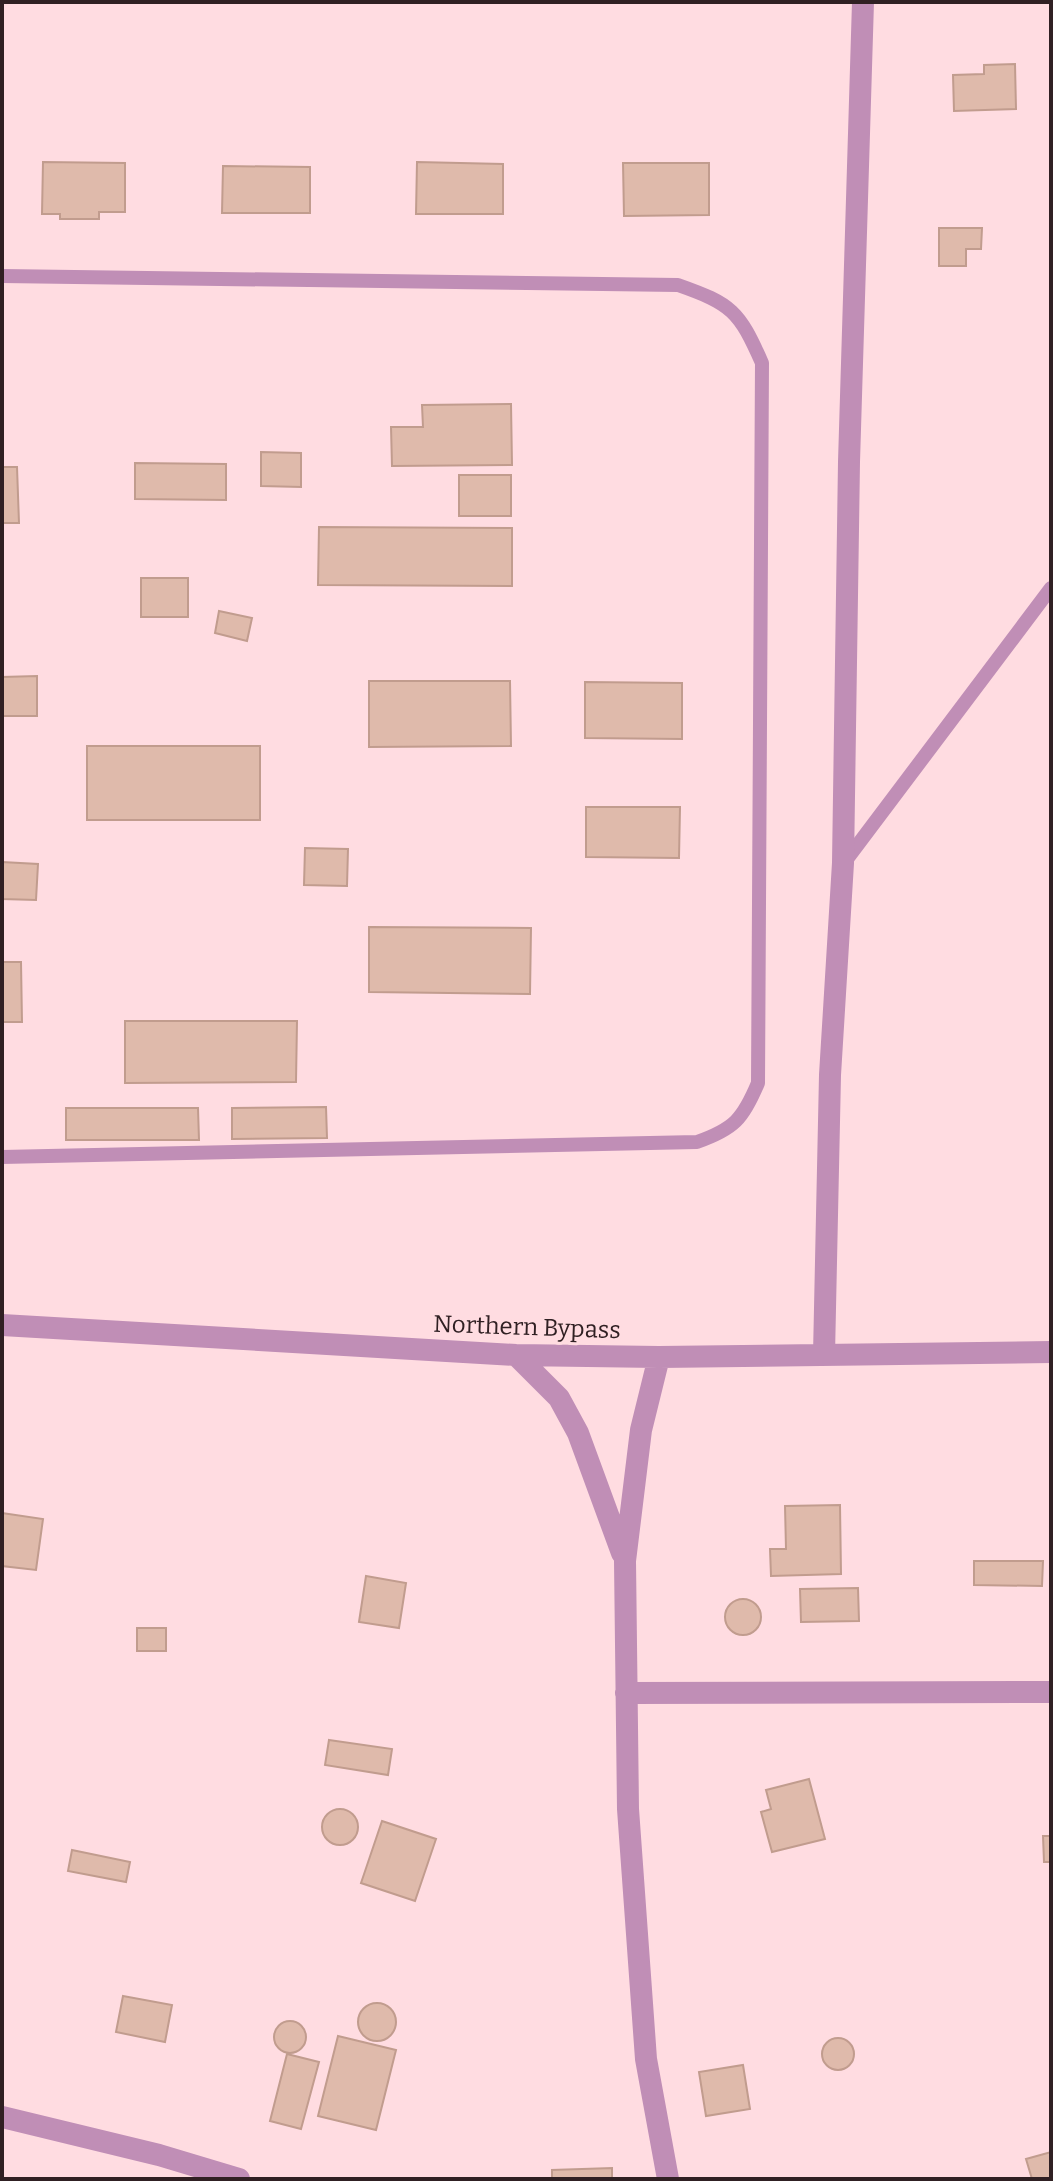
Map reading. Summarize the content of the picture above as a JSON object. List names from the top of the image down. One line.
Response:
{"streets":{"street":["Northern Bypass"]}}
